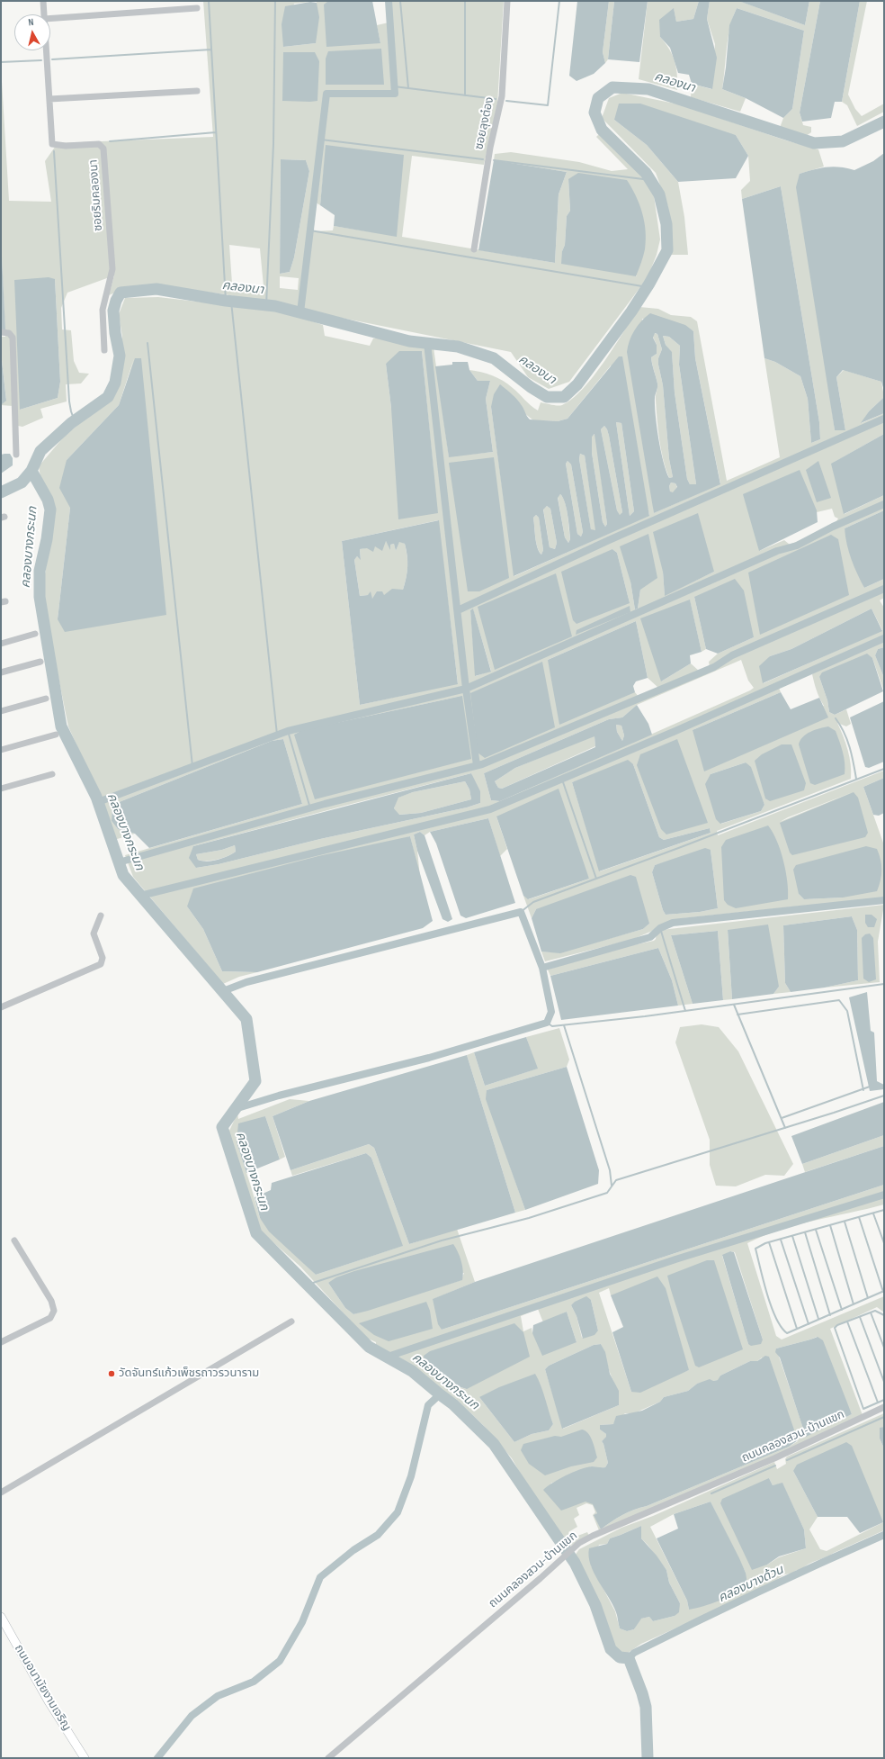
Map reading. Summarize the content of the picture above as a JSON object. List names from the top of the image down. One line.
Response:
{"streets":{"street":["ซอยลุงต๋อง","ซอยริมคลองนา","ถนนคลองสวน-บ้านแขก","ถนนอนามัยงามเจริญ"]},"water":["คลองนา","คลองบางกระนก","คลองบางด้วน"],"places":["วัดจันทร์แก้วเพ็ชรถาวรวนาราม"],"north":"top"}
